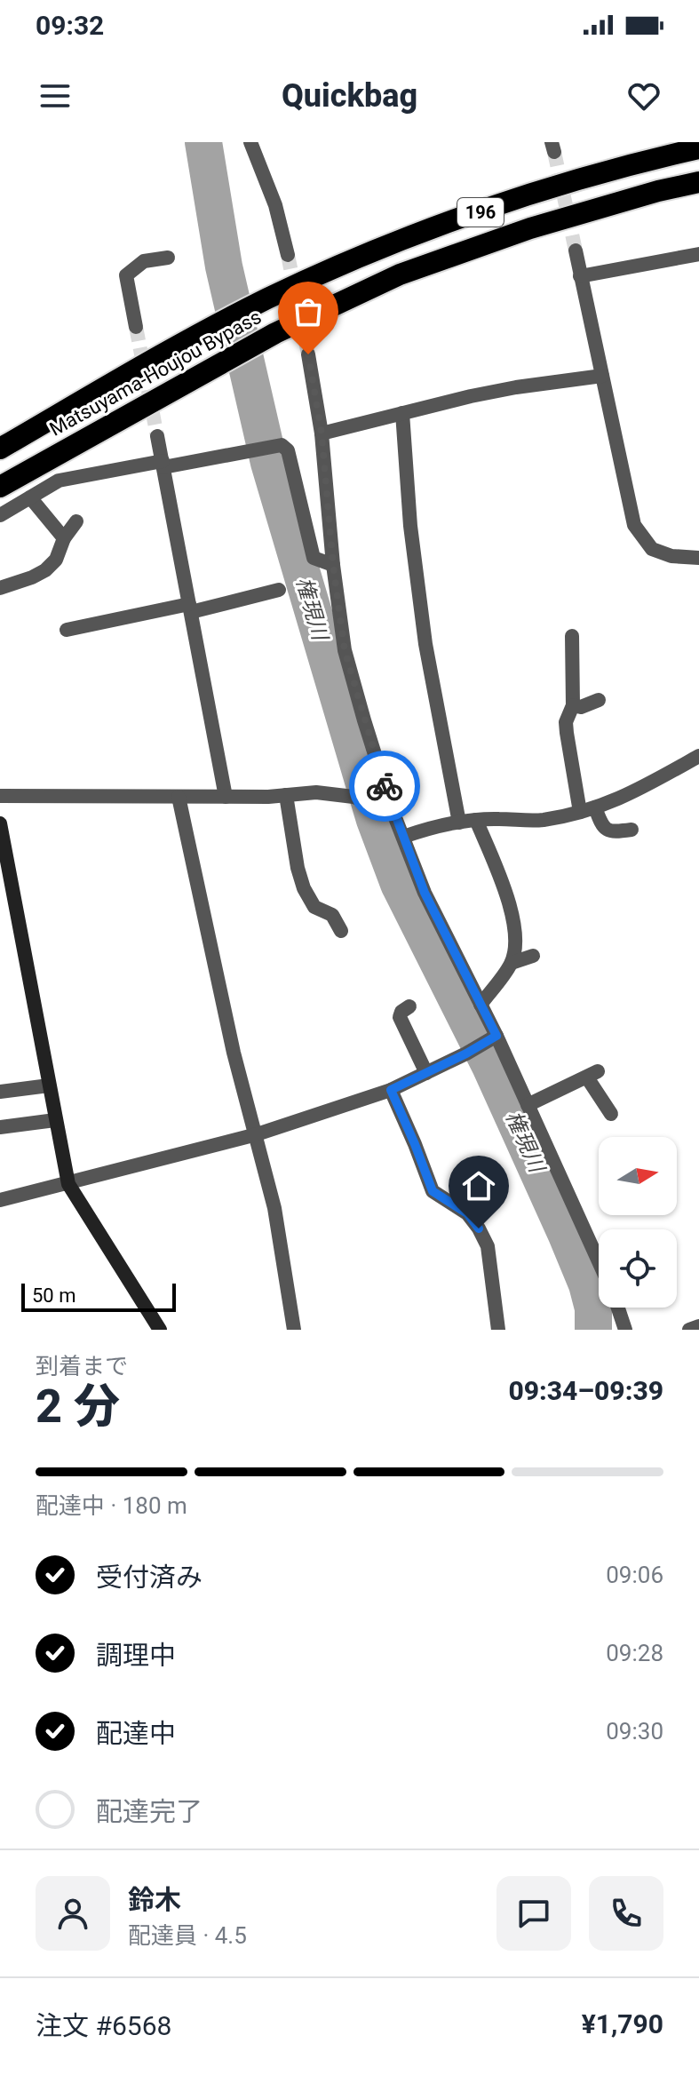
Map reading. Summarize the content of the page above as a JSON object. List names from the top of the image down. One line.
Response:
{"streets":{"highway":["196","Matsuyama-Houjou Bypass"]},"water":["権現川"],"scale_bar":"50 m","north":"right","page":{"status":"09:32","header":"Quickbag","scale":"50 m","heading":["2 分","到着まで","09:34–09:39"],"panel":["鈴木","配達員 · 4.5","注文 #6568","¥1,790"],"bar":"配達中 · 180 m","list":[["受付済み","09:06"],["調理中","09:28"],["配達中","09:30"],"配達完了"]}}
